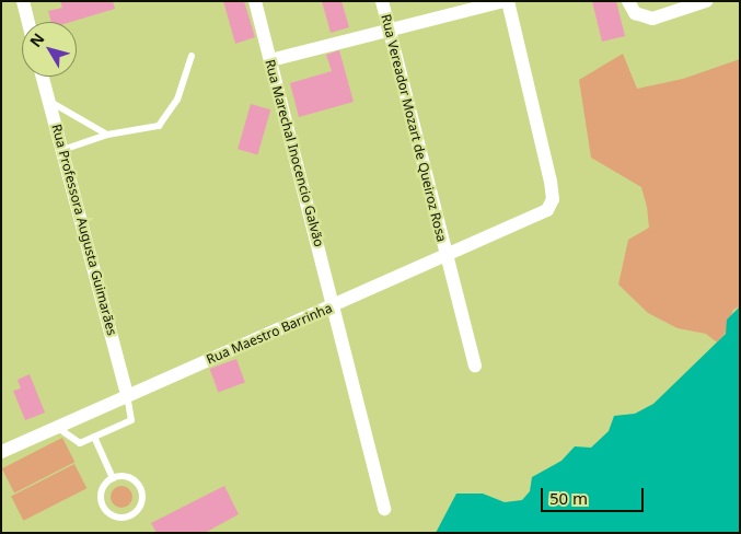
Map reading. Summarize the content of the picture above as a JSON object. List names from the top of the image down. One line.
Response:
{"streets":{"street":["Rua Vereador Mozart de Queiroz Rosa","Rua Marechal Inocencio Galvão","Rua Professora Augusta Guimarães","Rua Maestro Barrinha"]},"crossings":[["Rua Vereador Mozart de Queiroz Rosa","Rua Maestro Barrinha"],["Rua Marechal Inocencio Galvão","Rua Maestro Barrinha"],["Rua Professora Augusta Guimarães","Rua Maestro Barrinha"]],"scale_bar":"50 m","north":"top left"}
